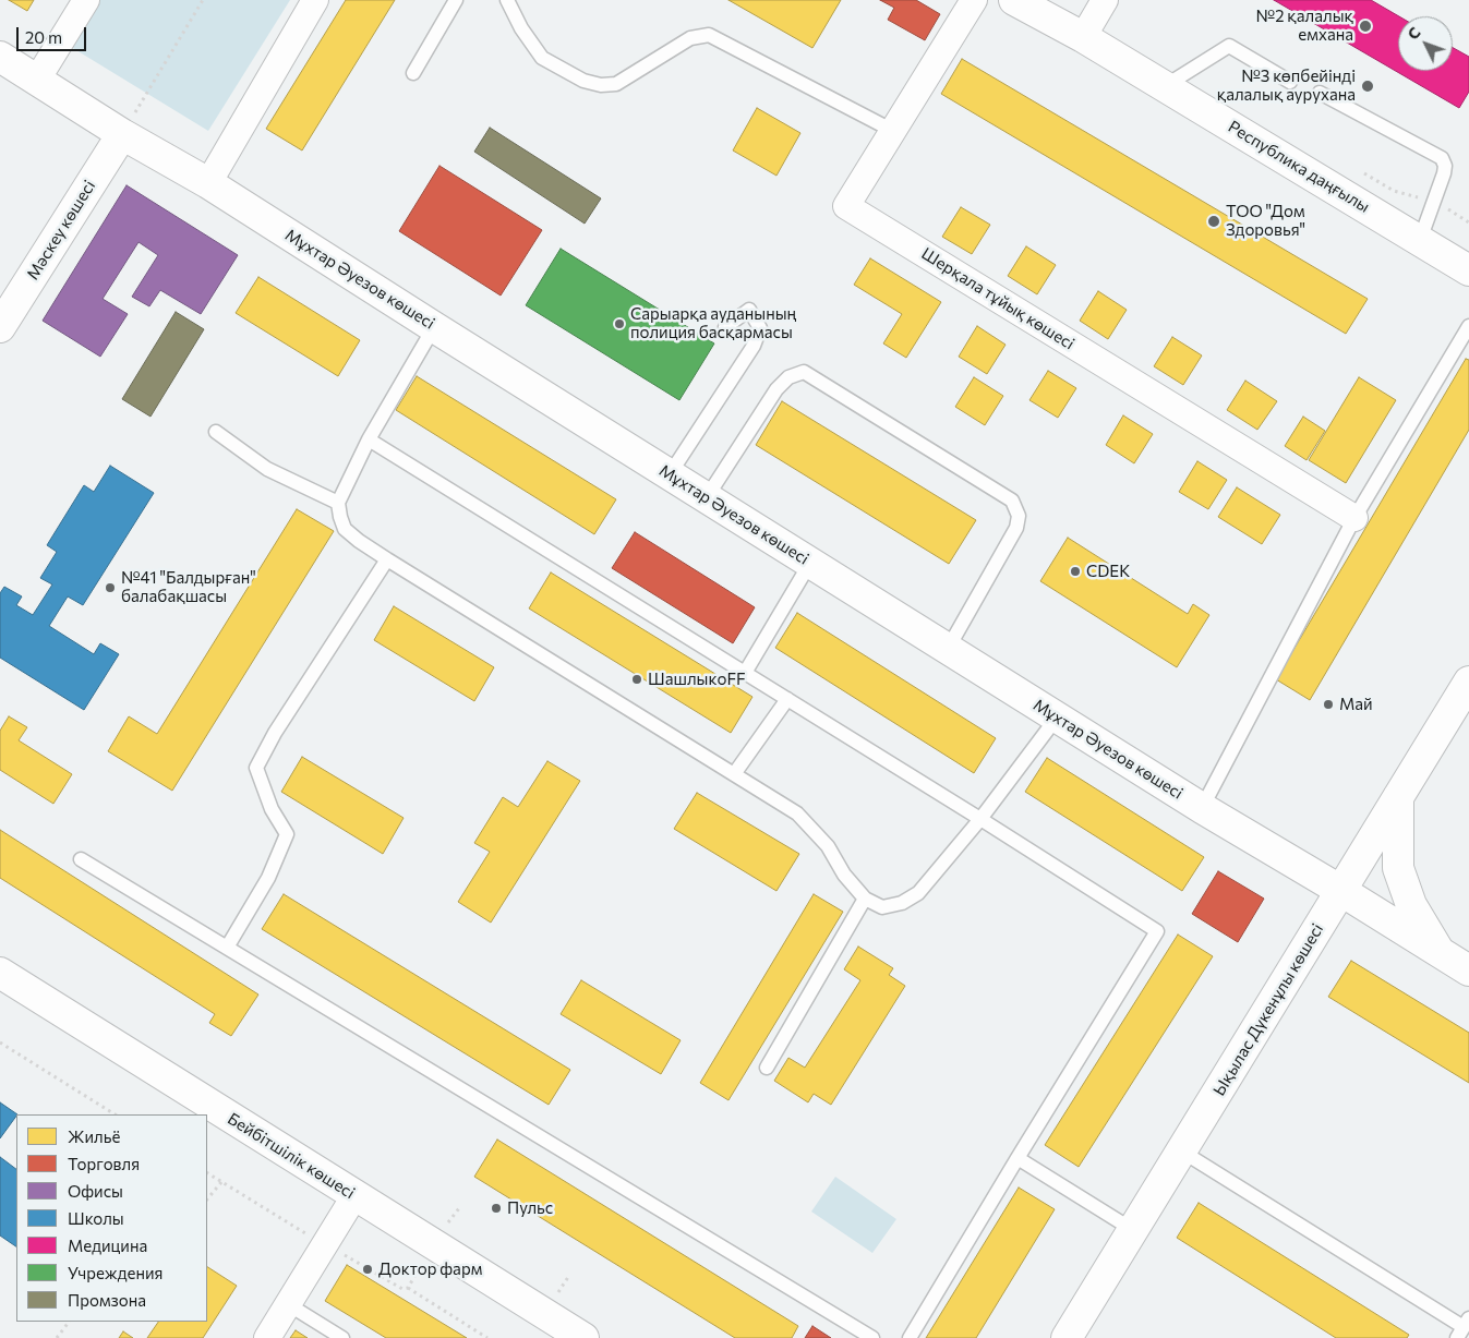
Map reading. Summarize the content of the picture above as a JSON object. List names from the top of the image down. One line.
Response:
{"streets":{"street":["Республика даңғылы","Мәскеу көшесі","Мұхтар Әуезов көшесі","Шерқала тұйық көшесі","Ықылас Дүкенұлы көшесі","Бейбітшілік көшесі"]},"crossings":[["Мәскеу көшесі","Мұхтар Әуезов көшесі"],["Мұхтар Әуезов көшесі","Ықылас Дүкенұлы көшесі"]],"places":["№2 қалалық емхана","№3 көпбейінді қалалық аурухана","ТОО \"Дом Здоровья\"","Сарыарқа ауданының полиция басқармасы","CDEK","№41 \"Балдырған\" балабақшасы","ШашлыкoFF","Май","Пульс","Доктор фарм"],"legend":["Жильё","Торговля","Офисы","Школы","Медицина","Учреждения","Промзона"],"scale_bar":"20 m","north":"top left"}
